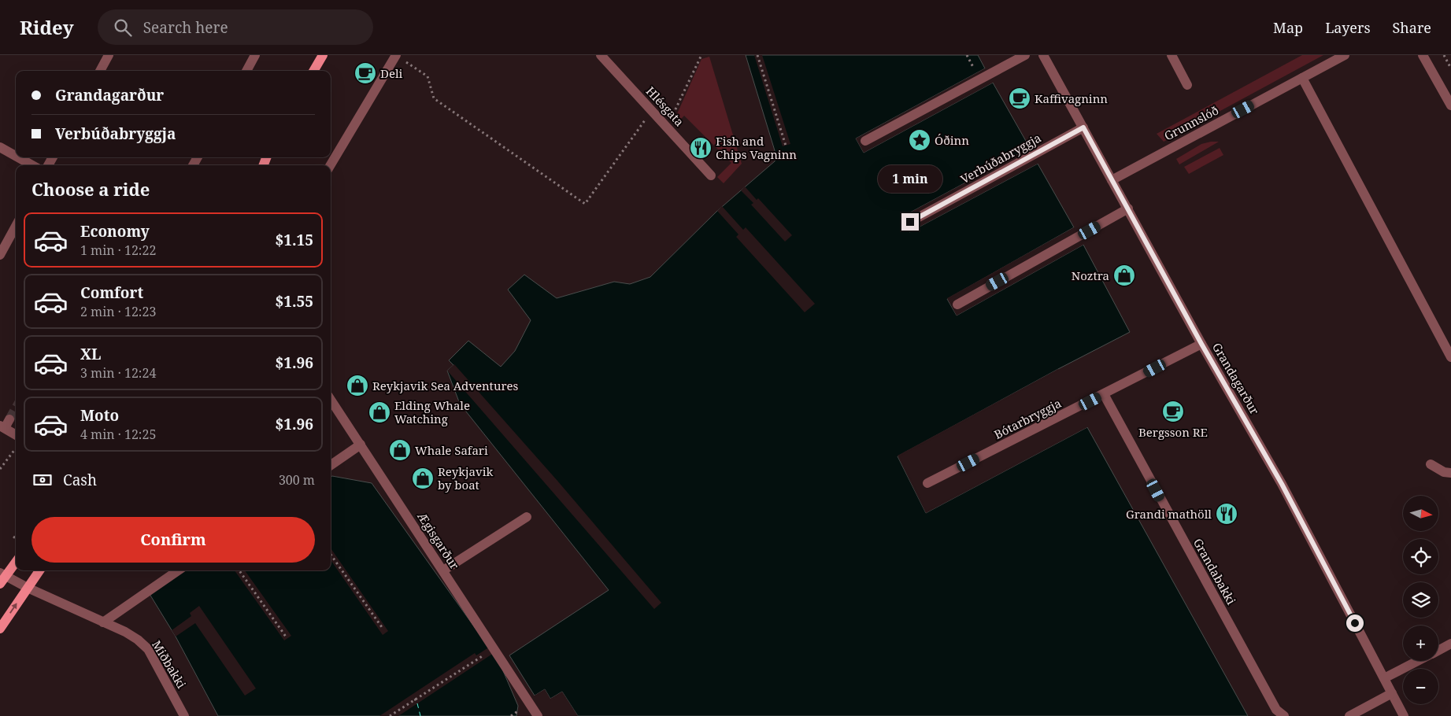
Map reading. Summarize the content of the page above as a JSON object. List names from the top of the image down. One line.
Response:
{"streets":{"street":["Hlésgata","Grunnslóð","Verbúðabryggja","Grandagarður","Bótarbryggja","Ægisgarður","Grandabakki","Miðbakki"]},"crossings":[["Grunnslóð","Grandagarður"],["Verbúðabryggja","Grandagarður"],["Grandagarður","Bótarbryggja"],["Bótarbryggja","Grandabakki"]],"places":{"cafe":["Deli","Kaffivagninn","Bergsson RE"],"place":["Óðinn"],"restaurant":["Fish and Chips Vagninn","Grandi mathöll"],"shop":["Noztra","Reykjavik Sea Adventures","Elding Whale Watching","Whale Safari","Reykjavik by boat"]},"north":"right","page":{"header":"Ridey","search":"Search here","nav":["Map","Layers","Share"],"banner":["Grandagarður","Verbúðabryggja"],"bubble":"1 min","heading":"Choose a ride","list":[{"name":"Economy","note":"1 min · 12:22","value":"$1.15"},{"name":"Comfort","note":"2 min · 12:23","value":"$1.55"},{"name":"XL","note":"3 min · 12:24","value":"$1.96"},{"name":"Moto","note":"4 min · 12:25","value":"$1.96"}],"pay":["Cash","300 m"],"map_buttons":["+","−"],"buttons":"Confirm"}}
